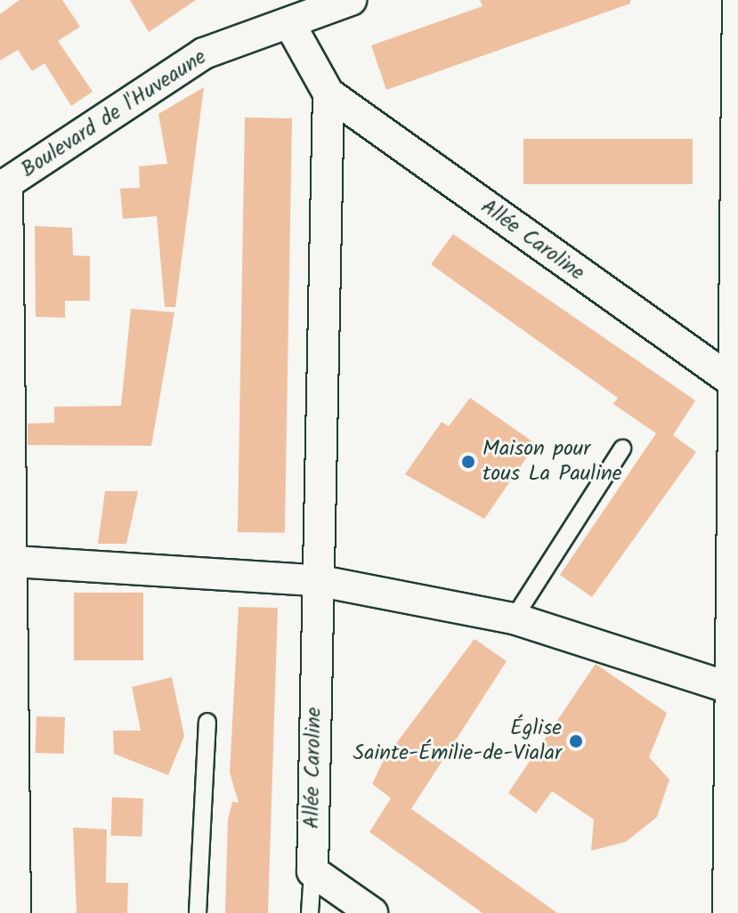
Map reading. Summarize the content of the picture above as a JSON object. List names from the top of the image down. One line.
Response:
{"streets":{"street":["Boulevard de l'Huveaune","Allée Caroline"]},"crossings":[["Boulevard de l'Huveaune","Allée Caroline"]],"places":["Maison pour tous La Pauline","Église Sainte-Émilie-de-Vialar"]}
